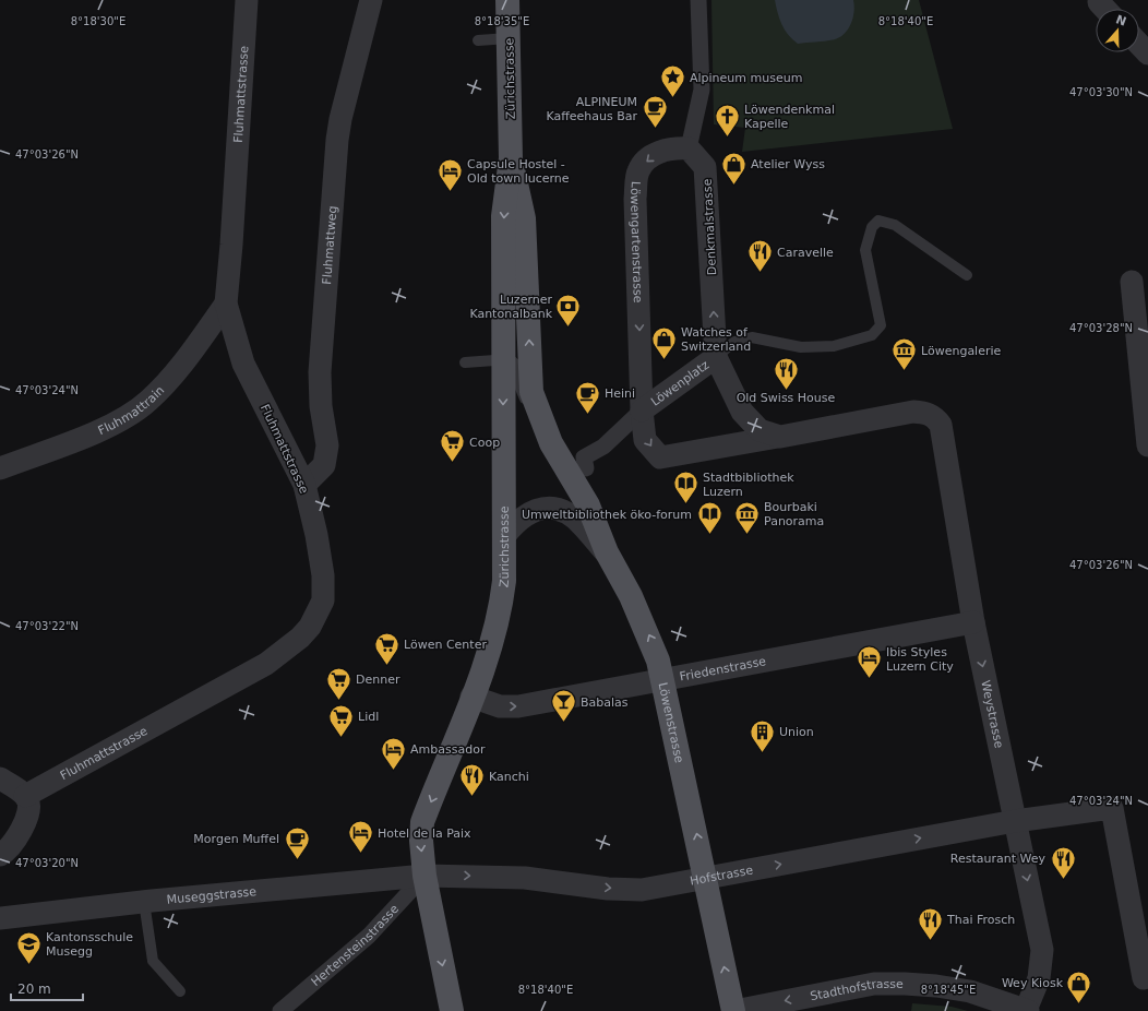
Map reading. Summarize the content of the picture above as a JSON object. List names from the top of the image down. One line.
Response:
{"streets":{"main road":["Zürichstrasse","Löwenstrasse"],"street":["Fluhmattstrasse","Denkmalstrasse","Löwengartenstrasse","Fluhmattweg","Löwenplatz","Fluhmattrain","Friedenstrasse","Weystrasse","Hofstrasse","Museggstrasse","Hertensteinstrasse","Stadthofstrasse"]},"crossings":[["Zürichstrasse","Friedenstrasse"],["Zürichstrasse","Löwenstrasse"],["Zürichstrasse","Hofstrasse"],["Zürichstrasse","Museggstrasse"],["Zürichstrasse","Hertensteinstrasse"],["Fluhmattstrasse","Fluhmattweg"],["Fluhmattstrasse","Fluhmattrain"],["Denkmalstrasse","Löwengartenstrasse"],["Denkmalstrasse","Löwenplatz"],["Löwengartenstrasse","Löwenplatz"],["Löwenplatz","Weystrasse"],["Friedenstrasse","Weystrasse"],["Friedenstrasse","Löwenstrasse"],["Weystrasse","Hofstrasse"],["Weystrasse","Stadthofstrasse"],["Löwenstrasse","Hofstrasse"],["Löwenstrasse","Stadthofstrasse"],["Hofstrasse","Museggstrasse"],["Hofstrasse","Hertensteinstrasse"],["Museggstrasse","Hertensteinstrasse"]],"one_way":["Denkmalstrasse","Löwengartenstrasse","Friedenstrasse","Weystrasse","Löwenstrasse","Hofstrasse","Stadthofstrasse"],"places":{"place":["Alpineum museum"],"cafe":["ALPINEUM Kaffeehaus Bar","Heini","Morgen Muffel"],"church":["Löwendenkmal Kapelle"],"shop":["Atelier Wyss","Watches of Switzerland","Wey Kiosk"],"hotel":["Capsule Hostel - Old town lucerne","Ibis Styles Luzern City","Ambassador","Hotel de la Paix"],"restaurant":["Caravelle","Old Swiss House","Kanchi","Restaurant Wey","Thai Frosch"],"bank":["Luzerner Kantonalbank"],"museum":["Löwengalerie","Bourbaki Panorama"],"supermarket":["Coop","Löwen Center","Denner","Lidl"],"library":["Stadtbibliothek Luzern","Umweltbibliothek öko-forum"],"bar":["Babalas"],"building":["Union"],"school or university":["Kantonsschule Musegg"]},"scale_bar":"20 m","north":"top","coordinates":["8°18'30\"E","8°18'35\"E","8°18'40\"E","47°03'30\"N","47°03'26\"N","47°03'28\"N","47°03'24\"N","47°03'22\"N","47°03'20\"N","8°18'45\"E"]}
